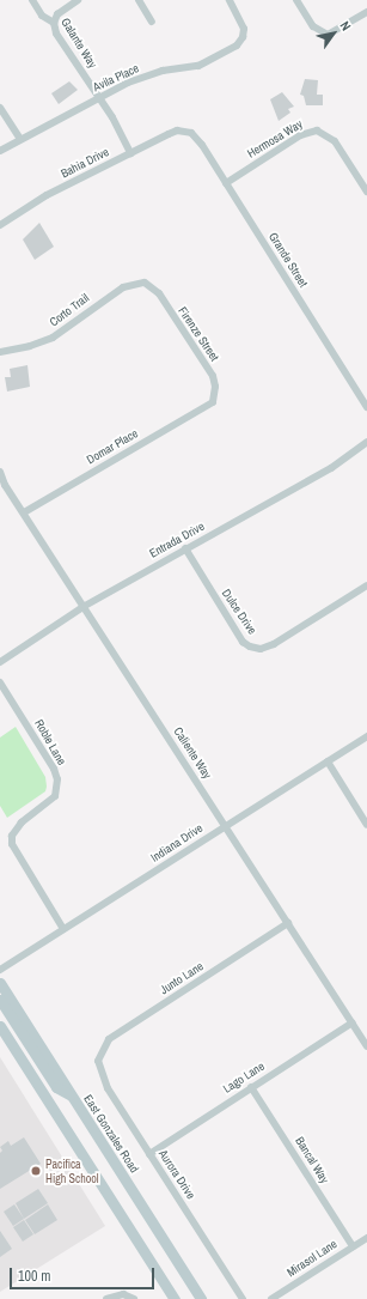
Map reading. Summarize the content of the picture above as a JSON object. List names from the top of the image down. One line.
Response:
{"streets":{"main road":["East Gonzales Road"],"street":["Galante Way","Avila Place","Hermosa Way","Bahia Drive","Grande Street","Corto Trail","Firenze Street","Domar Place","Entrada Drive","Dulce Drive","Roble Lane","Caliente Way","Indiana Drive","Junto Lane","Lago Lane","Bancal Way","Aurora Drive","Mirasol Lane"]},"crossings":[["Galante Way","Avila Place"],["Galante Way","Bahia Drive"],["Hermosa Way","Grande Street"],["Bahia Drive","Grande Street"],["Corto Trail","Firenze Street"],["Firenze Street","Domar Place"],["Domar Place","Caliente Way"],["Entrada Drive","Dulce Drive"],["Entrada Drive","Caliente Way"],["Roble Lane","Indiana Drive"],["Caliente Way","Indiana Drive"],["Caliente Way","Junto Lane"],["Caliente Way","Lago Lane"],["Junto Lane","Aurora Drive"],["Lago Lane","Bancal Way"],["Lago Lane","Aurora Drive"],["Bancal Way","Mirasol Lane"]],"places":["Pacifica High School"],"scale_bar":"100 m","north":"top right"}
